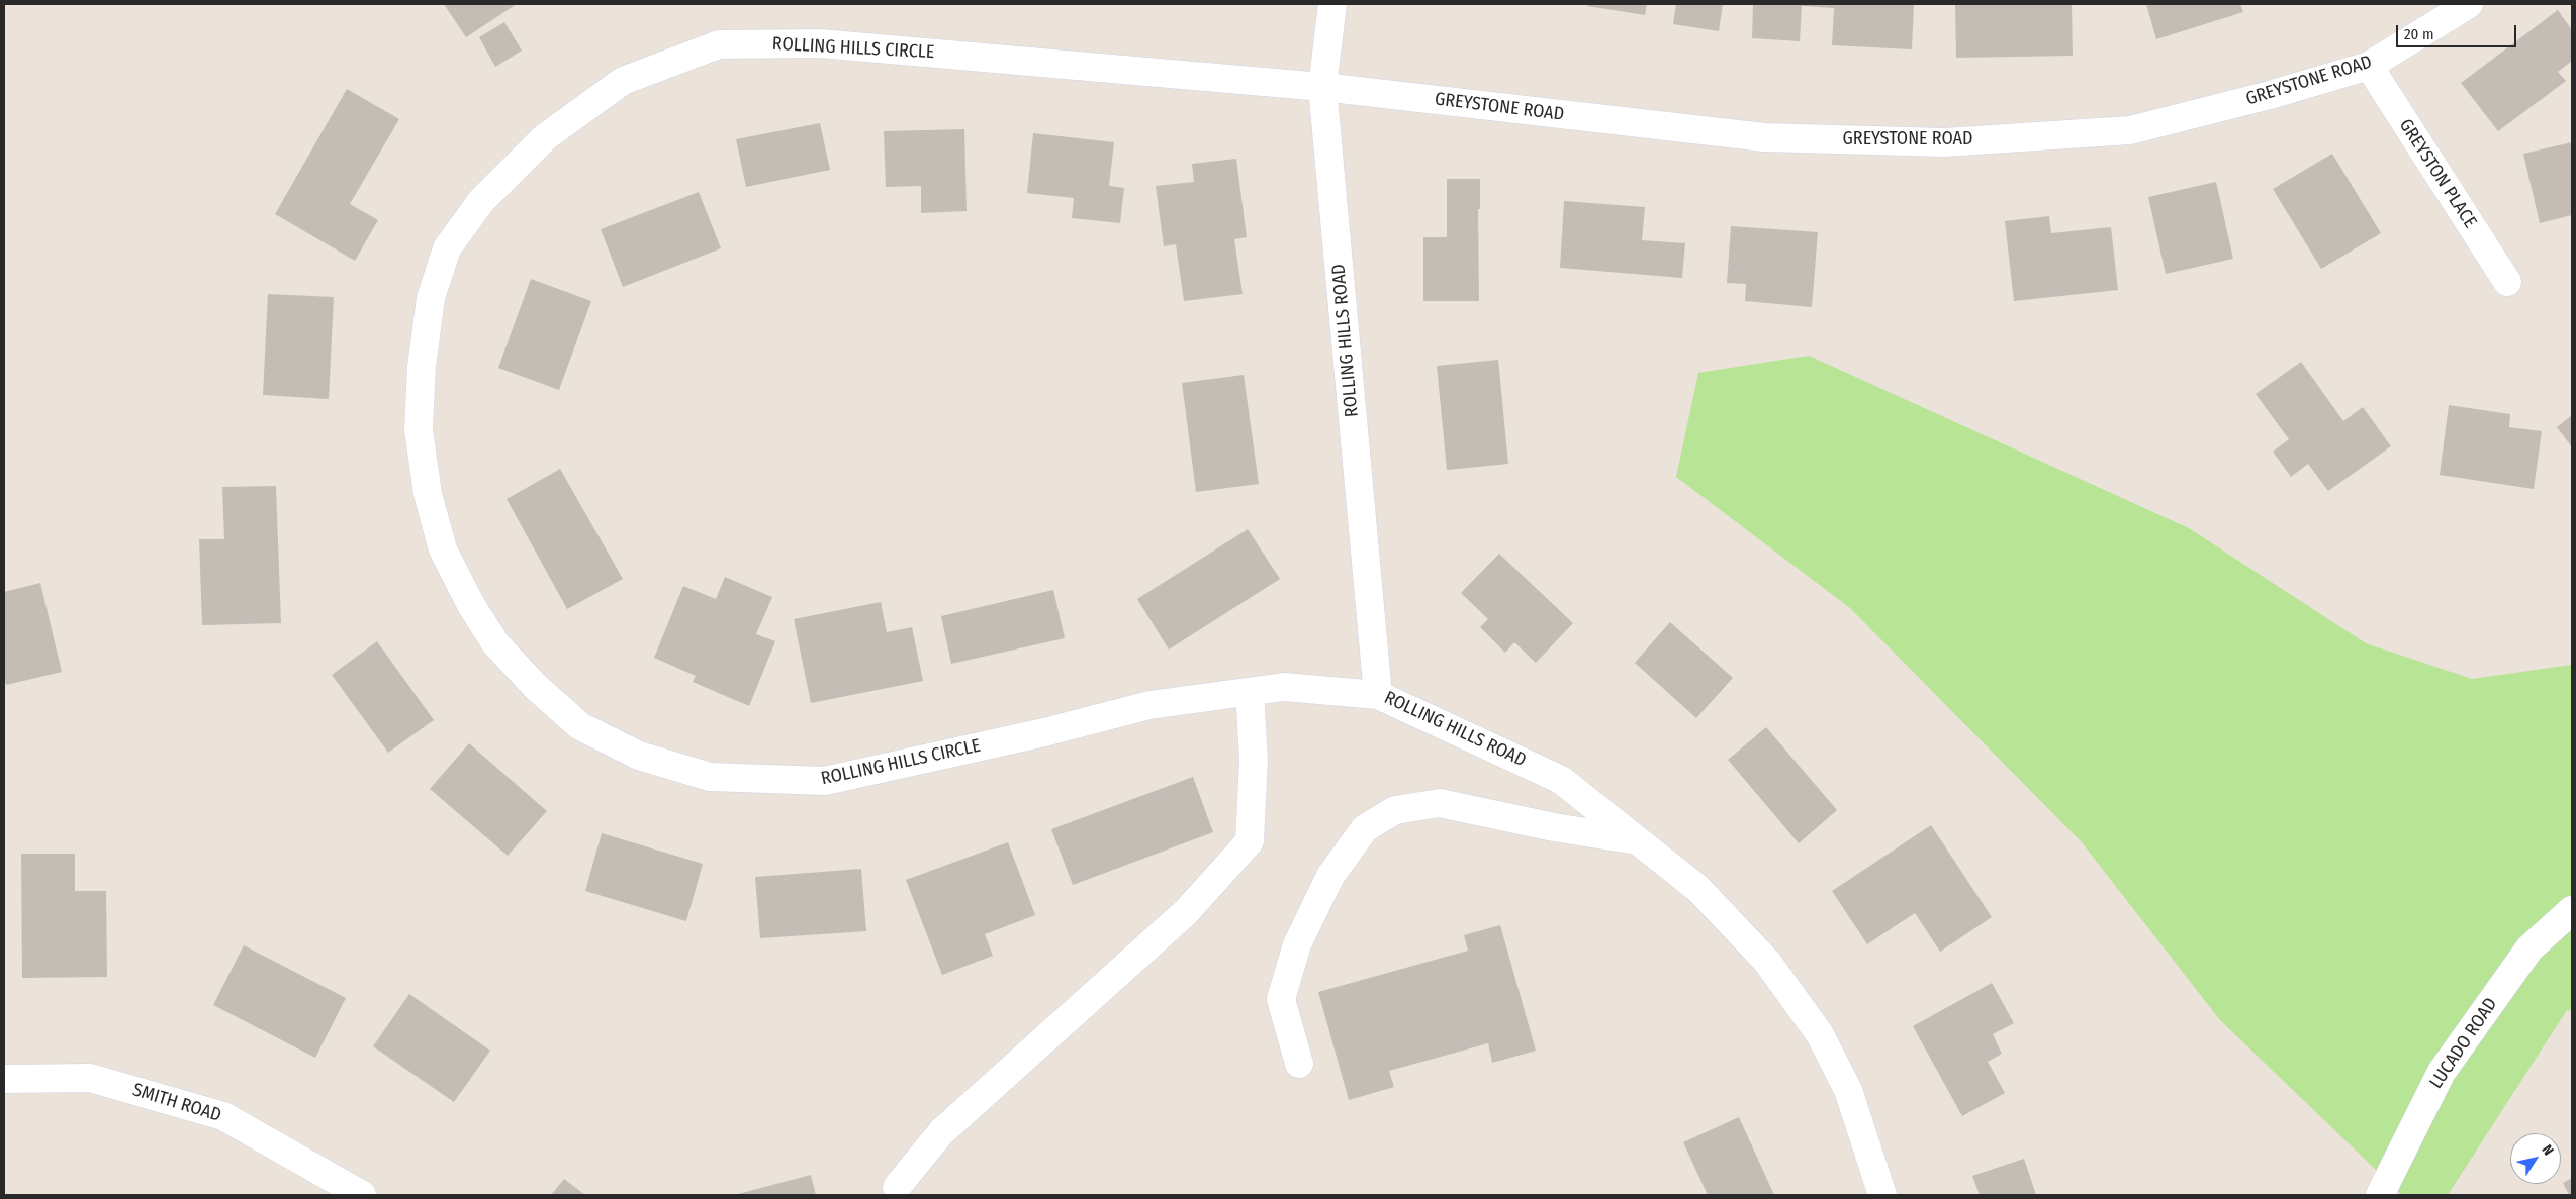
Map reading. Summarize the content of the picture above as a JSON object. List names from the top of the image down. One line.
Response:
{"streets":{"street":["ROLLING HILLS CIRCLE","GREYSTONE ROAD","GREYSTON PLACE","ROLLING HILLS ROAD","LUCADO ROAD","SMITH ROAD"]},"crossings":[["ROLLING HILLS CIRCLE","GREYSTONE ROAD"],["ROLLING HILLS CIRCLE","ROLLING HILLS ROAD"],["GREYSTONE ROAD","GREYSTON PLACE"],["GREYSTONE ROAD","ROLLING HILLS ROAD"]],"scale_bar":"20 m","north":"top right"}
